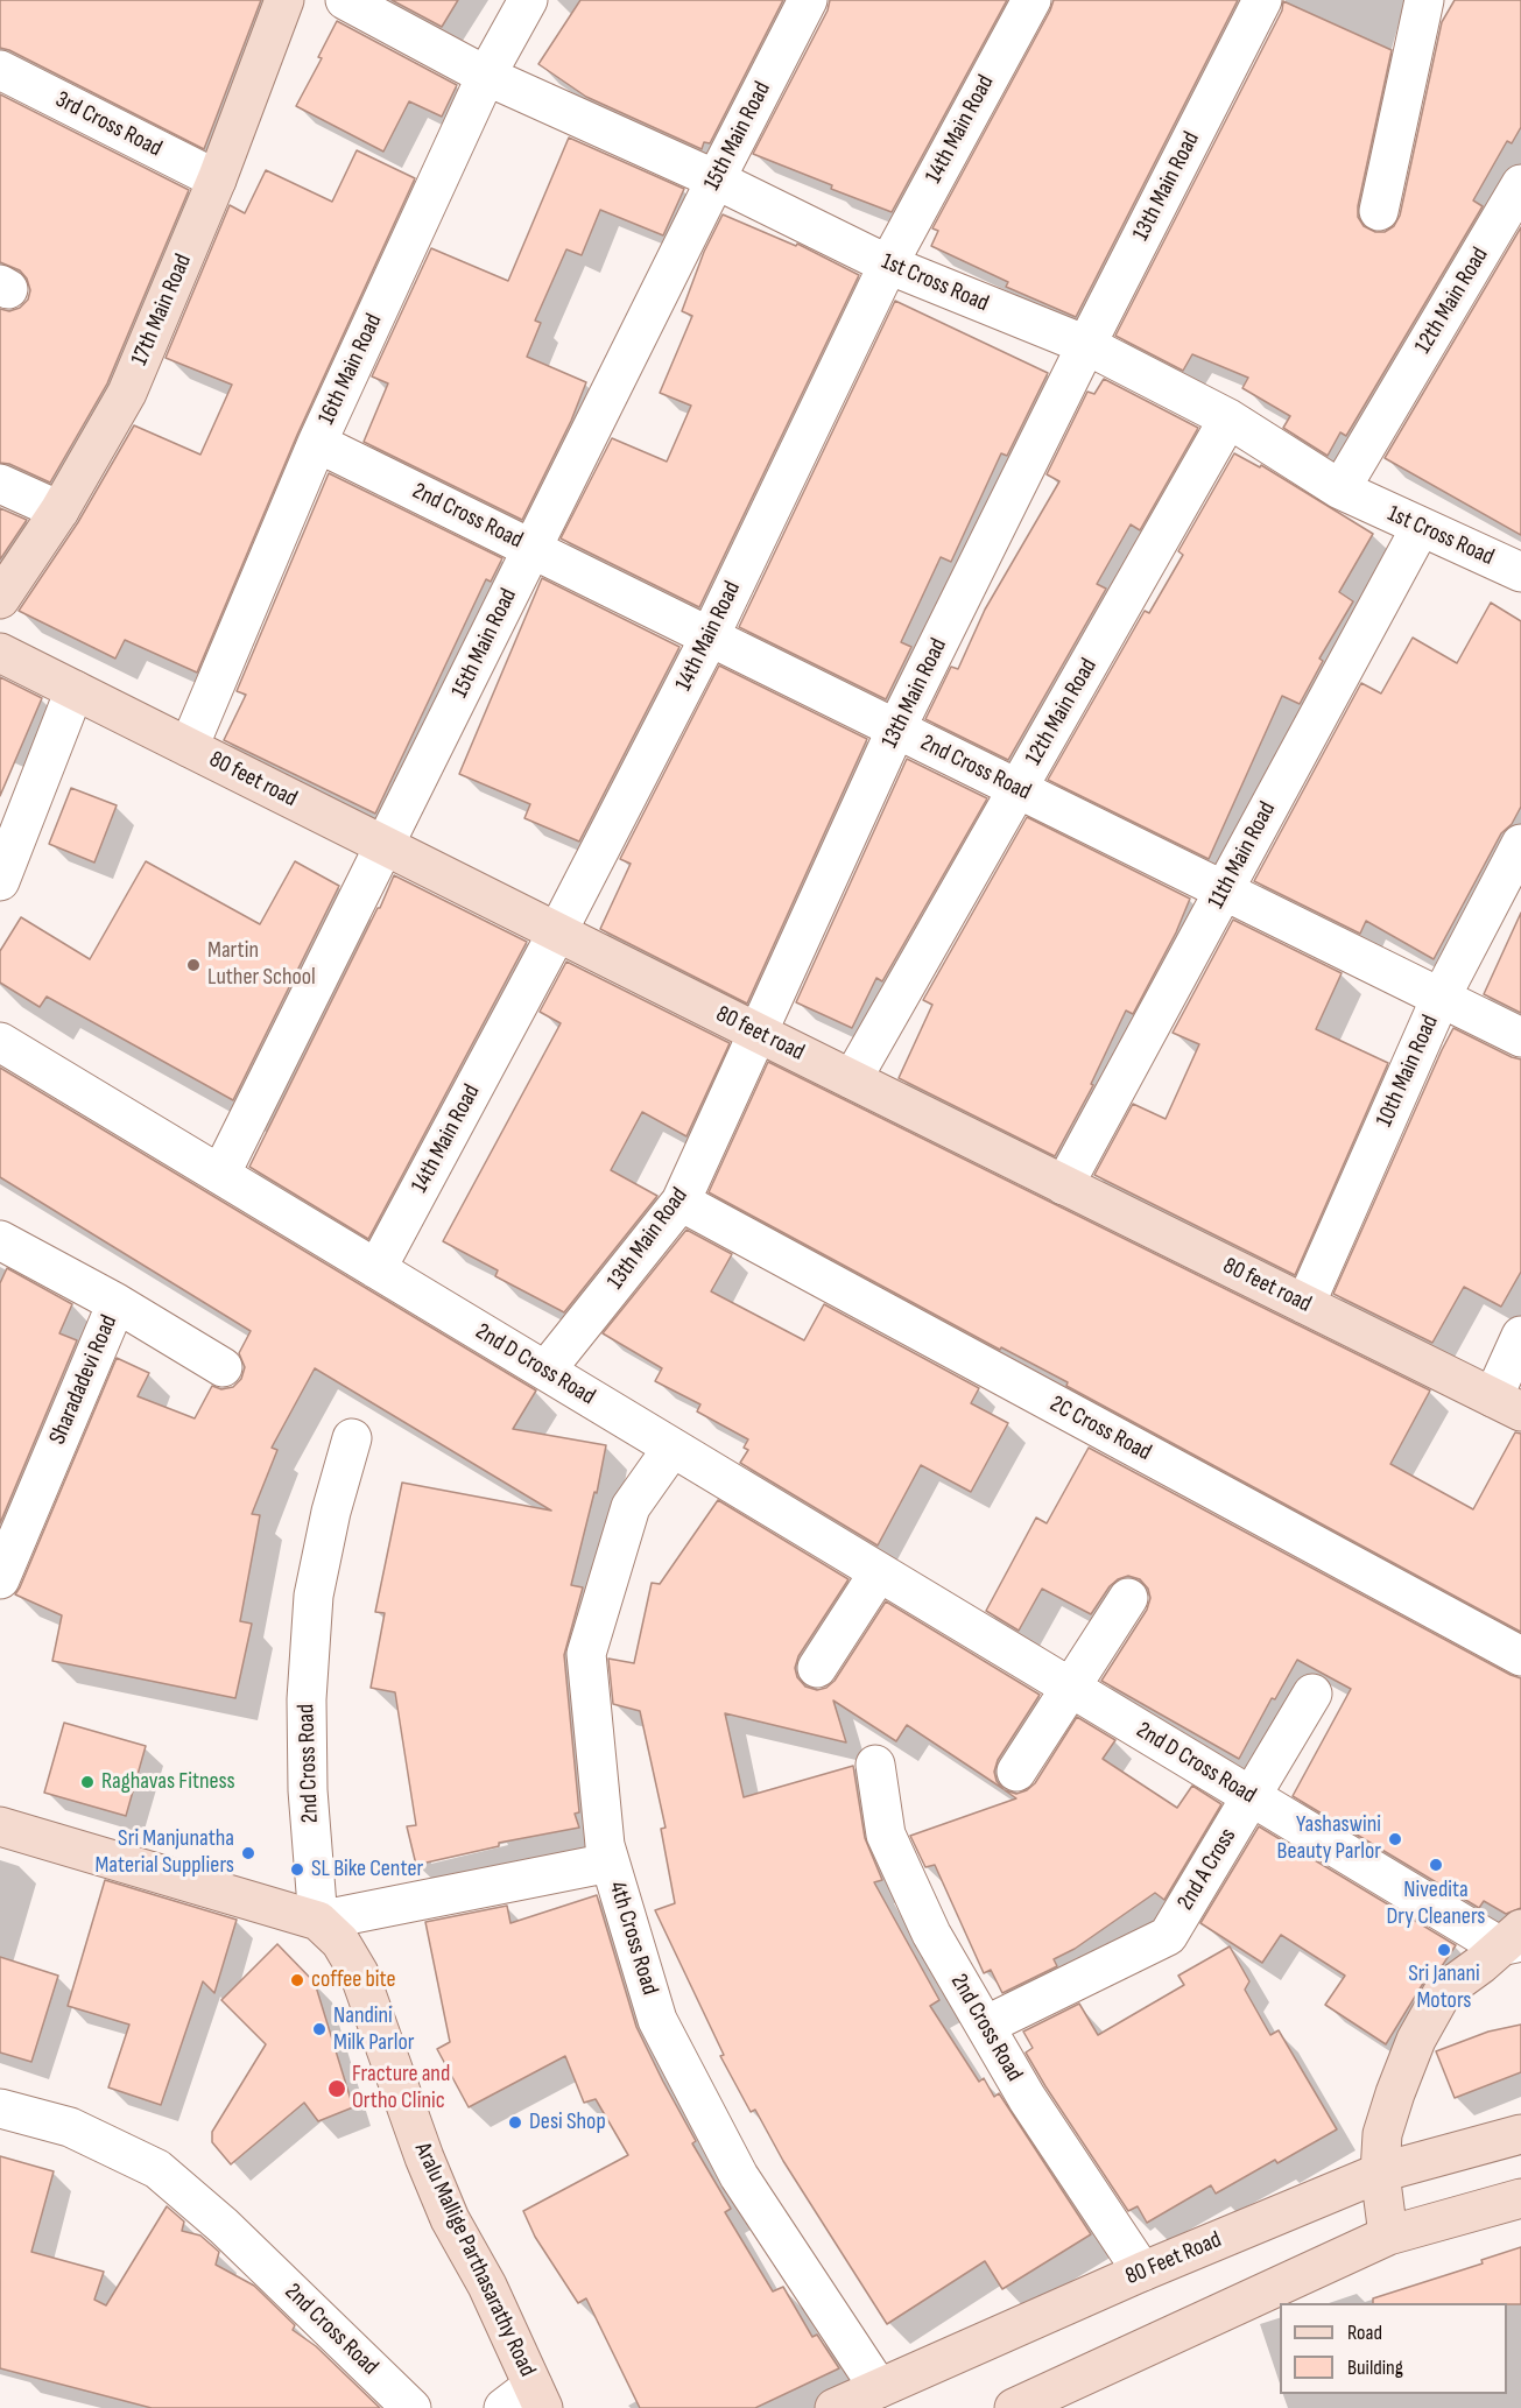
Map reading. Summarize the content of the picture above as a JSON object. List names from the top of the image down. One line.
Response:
{"streets":{"street":["3rd Cross Road","14th Main Road","15th Main Road","13th Main Road","1st Cross Road","12th Main Road","17th Main Road","16th Main Road","2nd Cross Road","80 feet road","11th Main Road","10th Main Road","2nd D Cross Road","Sharadadevi Road","2C Cross Road","2nd A Cross","4th Cross Road","80 Feet Road","Aralu Mallige Parthasarathy Road"]},"crossings":[["3rd Cross Road","17th Main Road"],["14th Main Road","1st Cross Road"],["14th Main Road","2nd Cross Road"],["14th Main Road","80 feet road"],["14th Main Road","2nd D Cross Road"],["15th Main Road","1st Cross Road"],["15th Main Road","2nd Cross Road"],["15th Main Road","80 feet road"],["15th Main Road","2nd D Cross Road"],["13th Main Road","1st Cross Road"],["13th Main Road","2nd Cross Road"],["13th Main Road","80 feet road"],["13th Main Road","2nd D Cross Road"],["13th Main Road","2C Cross Road"],["1st Cross Road","12th Main Road"],["1st Cross Road","16th Main Road"],["1st Cross Road","11th Main Road"],["12th Main Road","2nd Cross Road"],["12th Main Road","80 feet road"],["16th Main Road","2nd Cross Road"],["16th Main Road","80 feet road"],["2nd Cross Road","11th Main Road"],["2nd Cross Road","10th Main Road"],["2nd Cross Road","2nd A Cross"],["2nd Cross Road","80 Feet Road"],["2nd Cross Road","Aralu Mallige Parthasarathy Road"],["80 feet road","11th Main Road"],["80 feet road","10th Main Road"],["2nd D Cross Road","2nd A Cross"],["2nd D Cross Road","4th Cross Road"],["4th Cross Road","80 Feet Road"]],"places":["Martin Luther School","Raghavas Fitness","Yashaswini Beauty Parlor","Sri Manjunatha Material Suppliers","Nivedita Dry Cleaners","SL Bike Center","Sri Janani Motors","coffee bite","Nandini Milk Parlor","Fracture and Ortho Clinic","Desi Shop"],"legend":["Road","Building"]}
